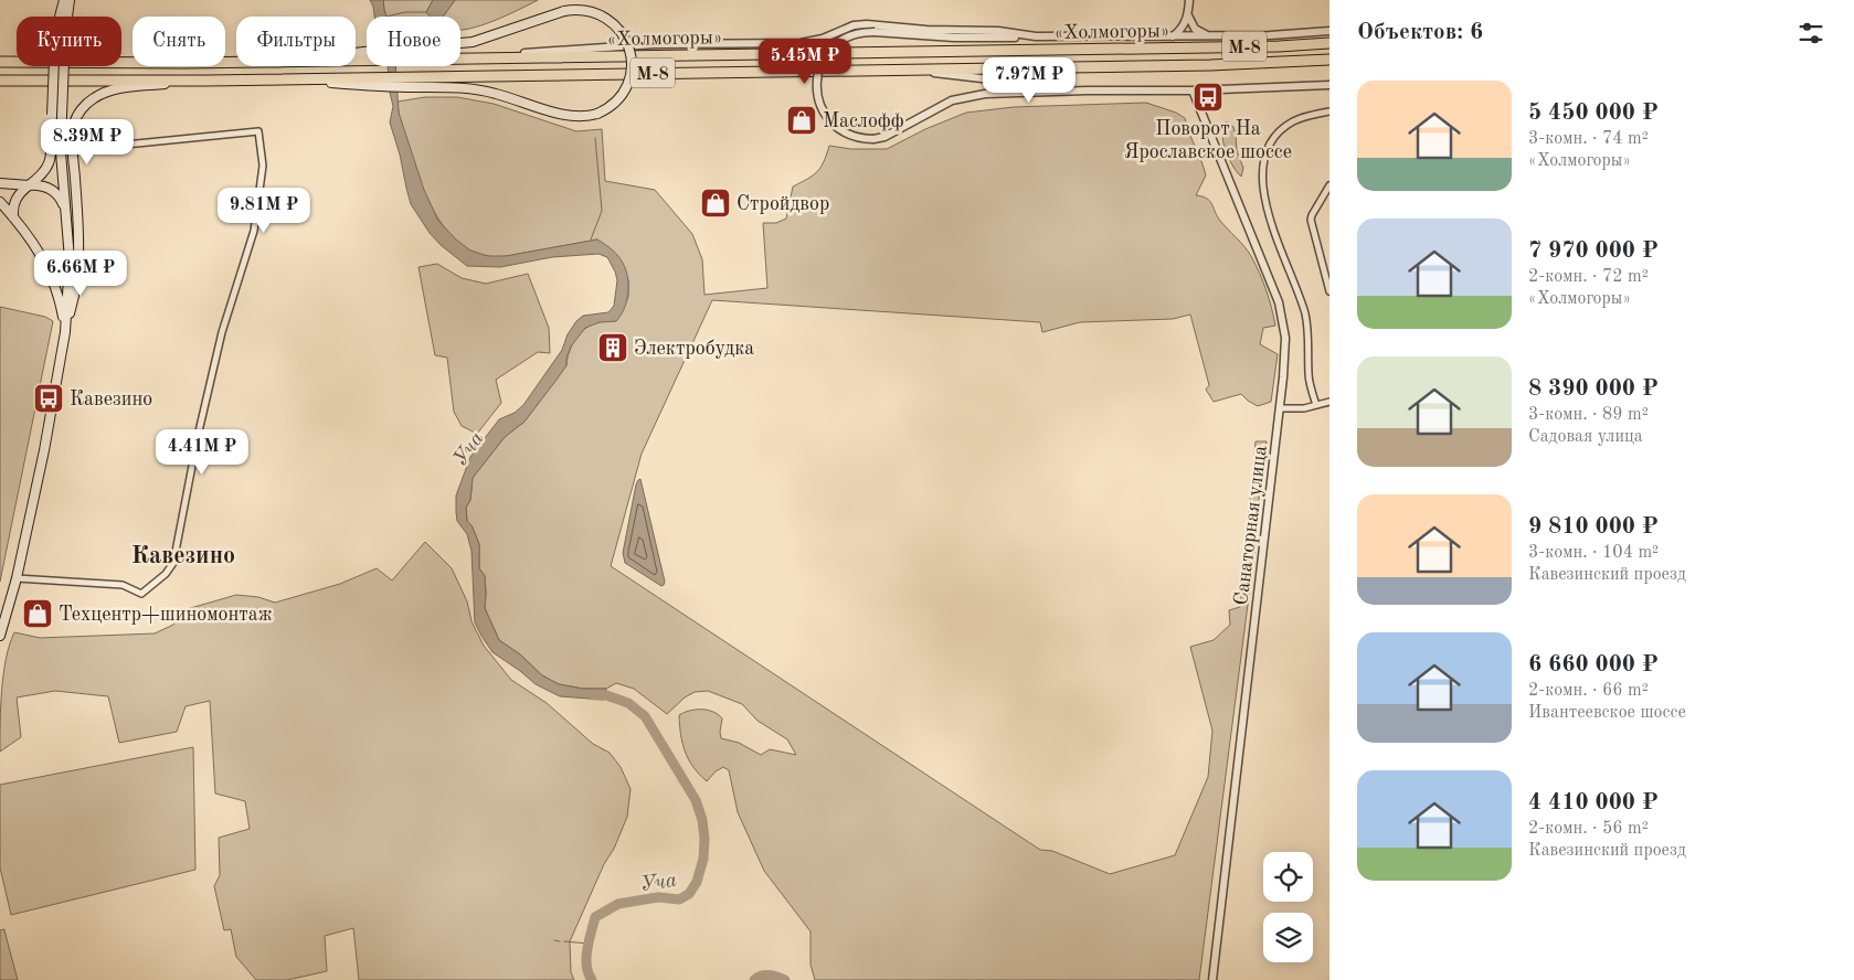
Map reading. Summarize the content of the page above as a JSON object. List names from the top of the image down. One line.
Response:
{"streets":{"highway":["«Холмогоры»","М-8"],"street":["Санаторная улица"]},"districts":["Кавезино"],"water":["Уча"],"places":{"bus stop":["Поворот На Ярославское шоссе","Кавезино"],"shop":["Маслофф","Стройдвор","Техцентр+шиномонтаж"],"building":["Электробудка"]},"page":{"heading":"Объектов: 6","chip":["Купить","Снять","Фильтры","Новое"],"price":["5.45M ₽","7.97M ₽","8.39M ₽","9.81M ₽","6.66M ₽","4.41M ₽"],"list":[{"name":"5 450 000 ₽","note":"3-комн. · 74 m² · «Холмогоры»"},{"name":"7 970 000 ₽","note":"2-комн. · 72 m² · «Холмогоры»"},{"name":"8 390 000 ₽","note":"3-комн. · 89 m² · Садовая улица"},{"name":"9 810 000 ₽","note":"3-комн. · 104 m² · Кавезинский проезд"},{"name":"6 660 000 ₽","note":"2-комн. · 66 m² · Ивантеевское шоссе"},{"name":"4 410 000 ₽","note":"2-комн. · 56 m² · Кавезинский проезд"}]}}
